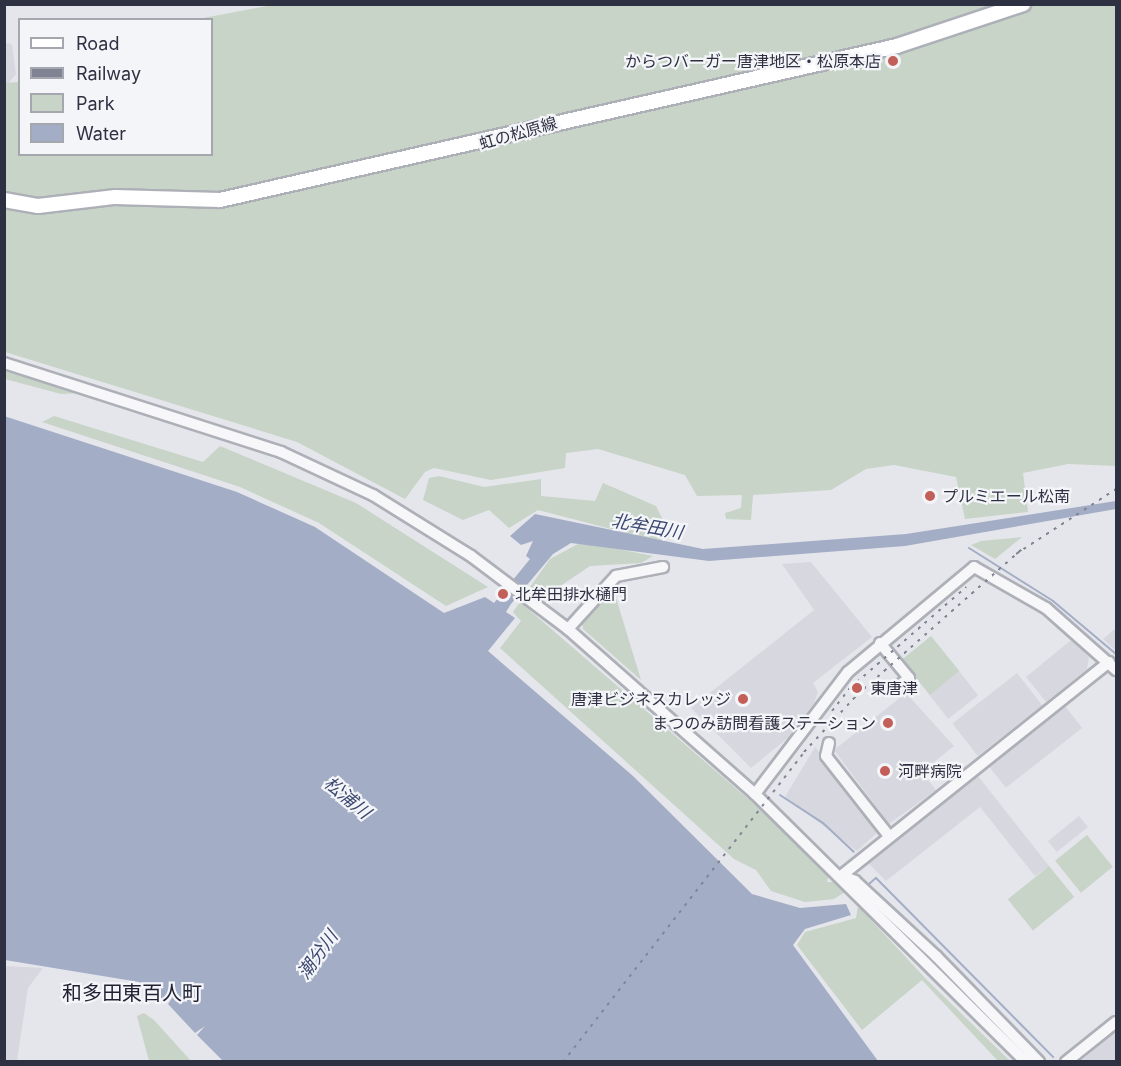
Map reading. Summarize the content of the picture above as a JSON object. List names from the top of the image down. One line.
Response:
{"streets":{"main road":["虹の松原線"]},"districts":["和多田東百人町"],"water":["北牟田川","松浦川","潮分川"],"places":["からつバーガー唐津地区・松原本店","プルミエール松南","北牟田排水樋門","東唐津","唐津ビジネスカレッジ","まつのみ訪問看護ステーション","河畔病院"],"legend":["Road","Railway","Park","Water"]}
